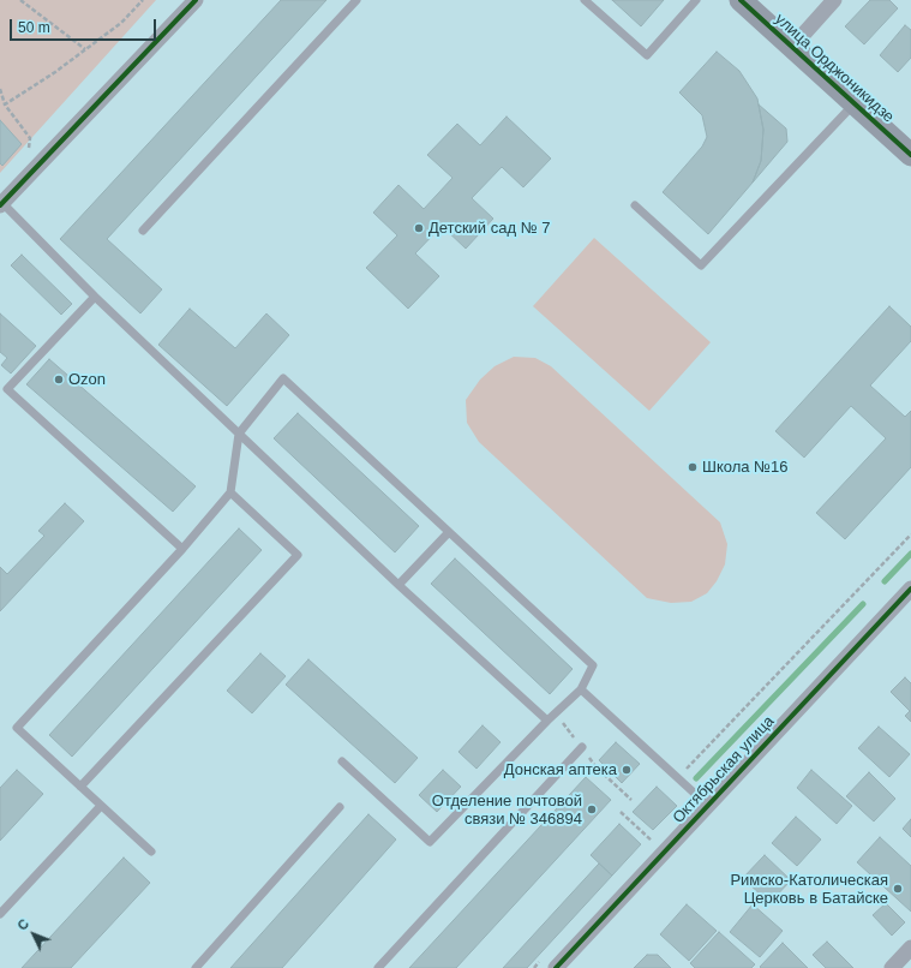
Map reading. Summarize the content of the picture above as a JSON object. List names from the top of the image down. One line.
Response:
{"streets":{"street":["улица Орджоникидзе","Октябрьская улица"]},"places":["Детский сад № 7","Ozon","Школа №16","Донская аптека","Отделение почтовой связи № 346894","Римско-Католическая Церковь в Батайске"],"scale_bar":"50 m","north":"top left"}
